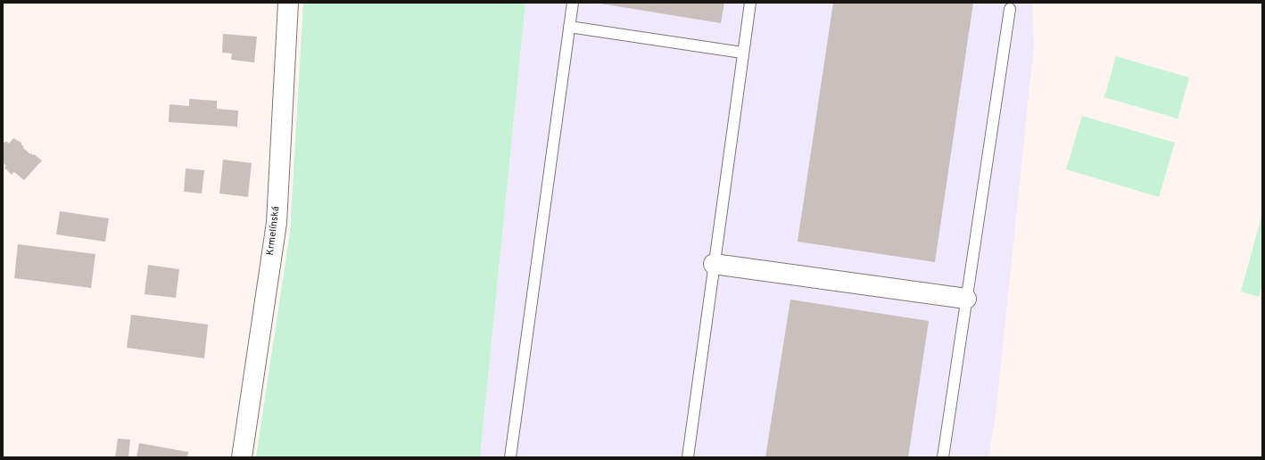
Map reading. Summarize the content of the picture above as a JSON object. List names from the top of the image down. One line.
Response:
{"streets":{"street":["Krmelínská"]}}
